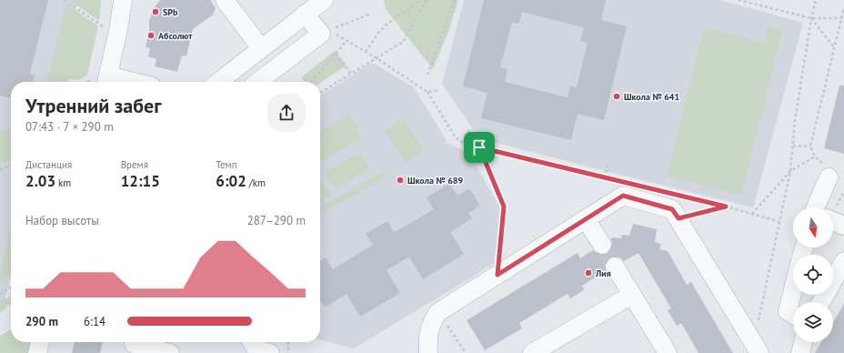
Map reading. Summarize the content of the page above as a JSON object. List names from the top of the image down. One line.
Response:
{"places":["SPb","Абсолют","Школа № 641","Школа № 689","Лия"],"north":"bottom","page":{"heading":["Утренний забег","07:43 · 7 × 290 m"],"stats":[["Дистанция","2.03 km"],["Время","12:15"],["Темп","6:02 /km"]],"chart":["Набор высоты","287–290 m"],"list":[{"name":"290 m","note":"6:14"}]}}
